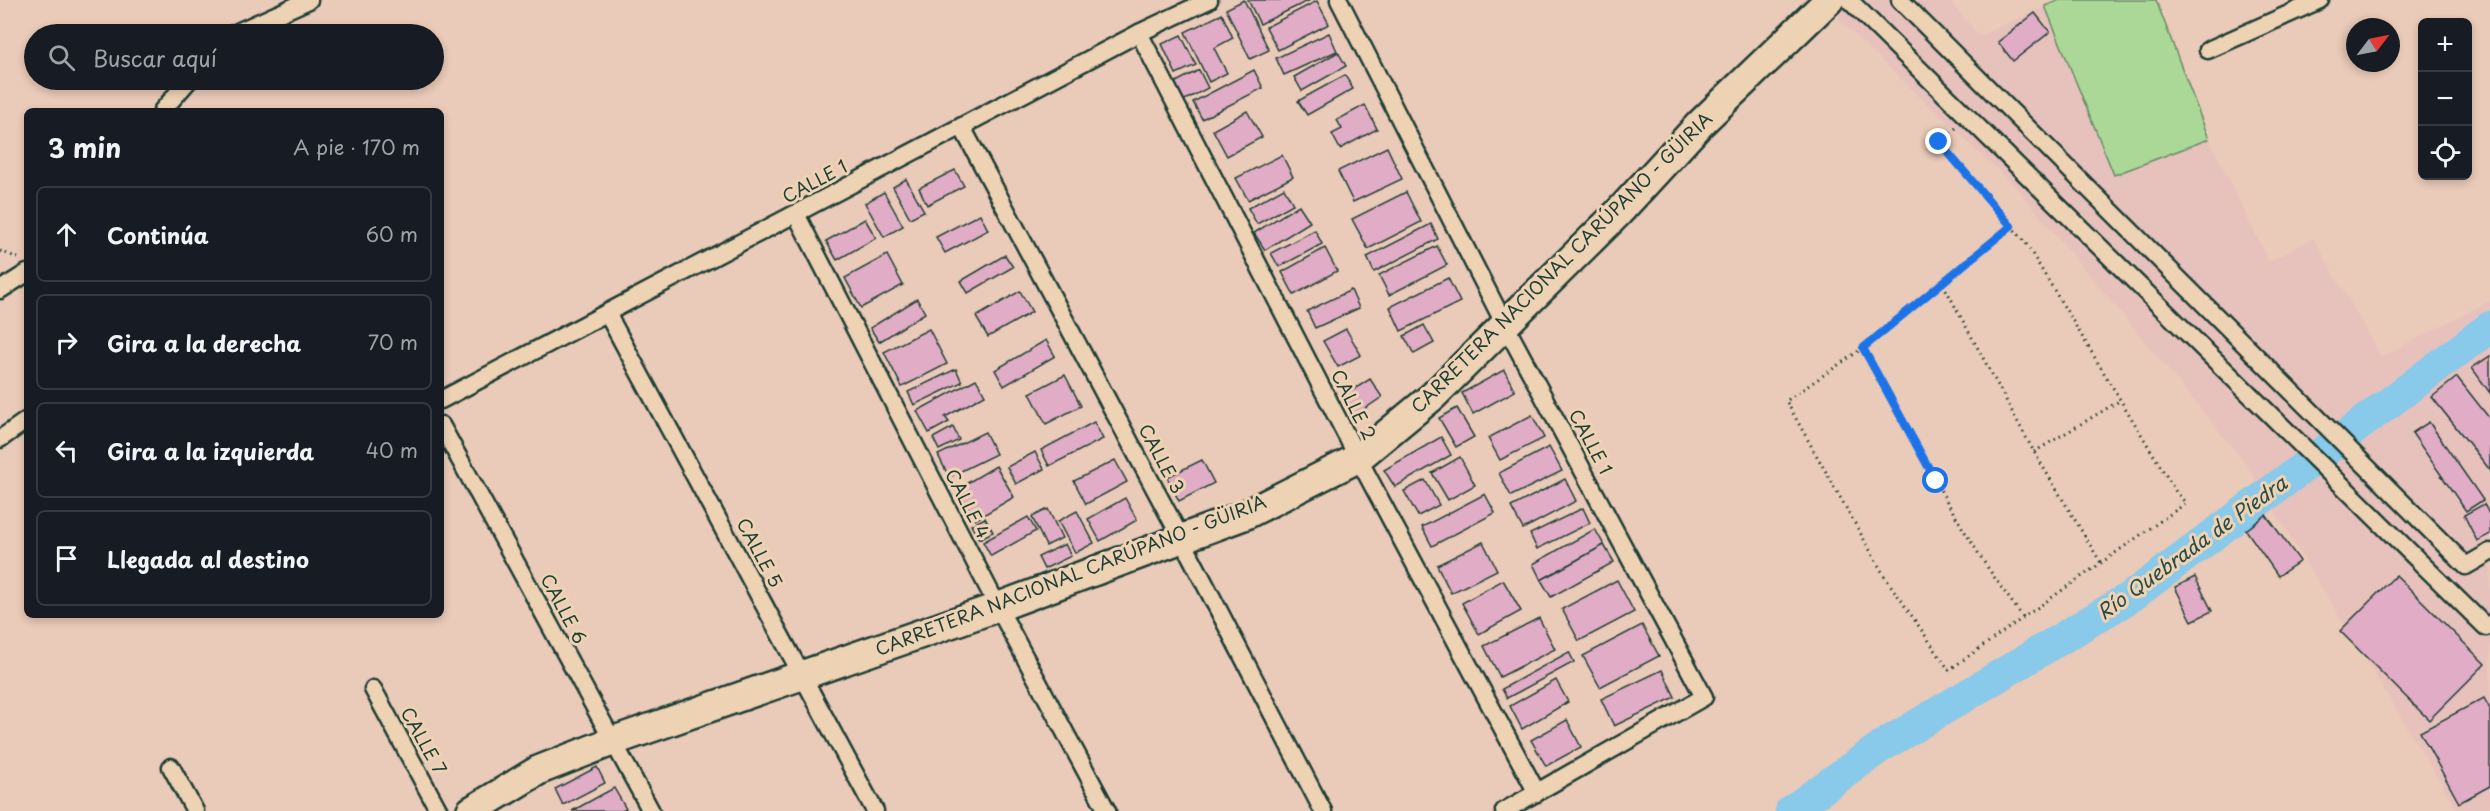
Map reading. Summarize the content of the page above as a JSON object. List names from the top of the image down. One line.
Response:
{"streets":{"highway":["CARRETERA NACIONAL CARÚPANO - GÜIRIA"],"street":["CALLE 1","CALLE 2","CALLE 3","CALLE 4","CALLE 5","CALLE 6","CALLE 7"]},"crossings":[["CALLE 1","CARRETERA NACIONAL CARÚPANO - GÜIRIA"],["CALLE 1","CALLE 2"],["CALLE 1","CALLE 3"],["CALLE 1","CALLE 4"],["CALLE 1","CALLE 5"],["CARRETERA NACIONAL CARÚPANO - GÜIRIA","CALLE 2"],["CARRETERA NACIONAL CARÚPANO - GÜIRIA","CALLE 3"],["CARRETERA NACIONAL CARÚPANO - GÜIRIA","CALLE 4"],["CARRETERA NACIONAL CARÚPANO - GÜIRIA","CALLE 5"],["CARRETERA NACIONAL CARÚPANO - GÜIRIA","CALLE 6"]],"water":["Río Quebrada de Piedra"],"north":"top right","page":{"map_buttons":["+","−"],"search":"Buscar aquí","heading":["3 min","A pie · 170 m"],"list":[["Continúa","60 m"],["Gira a la derecha","70 m"],["Gira a la izquierda","40 m"],"Llegada al destino"]}}
